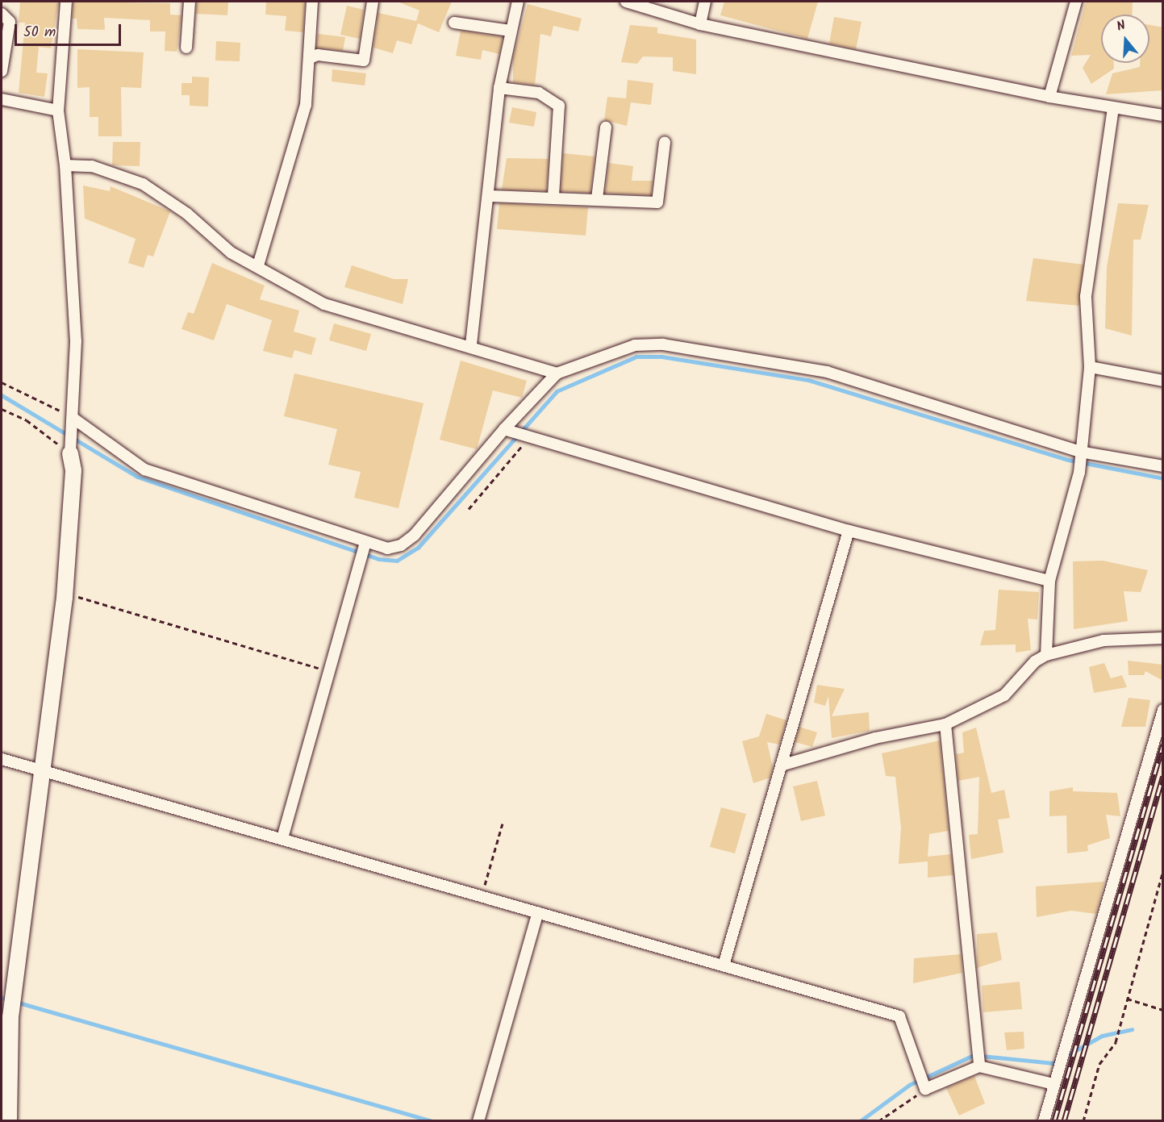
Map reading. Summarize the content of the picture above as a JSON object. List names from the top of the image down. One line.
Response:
{"scale_bar":"50 m","north":"top"}
